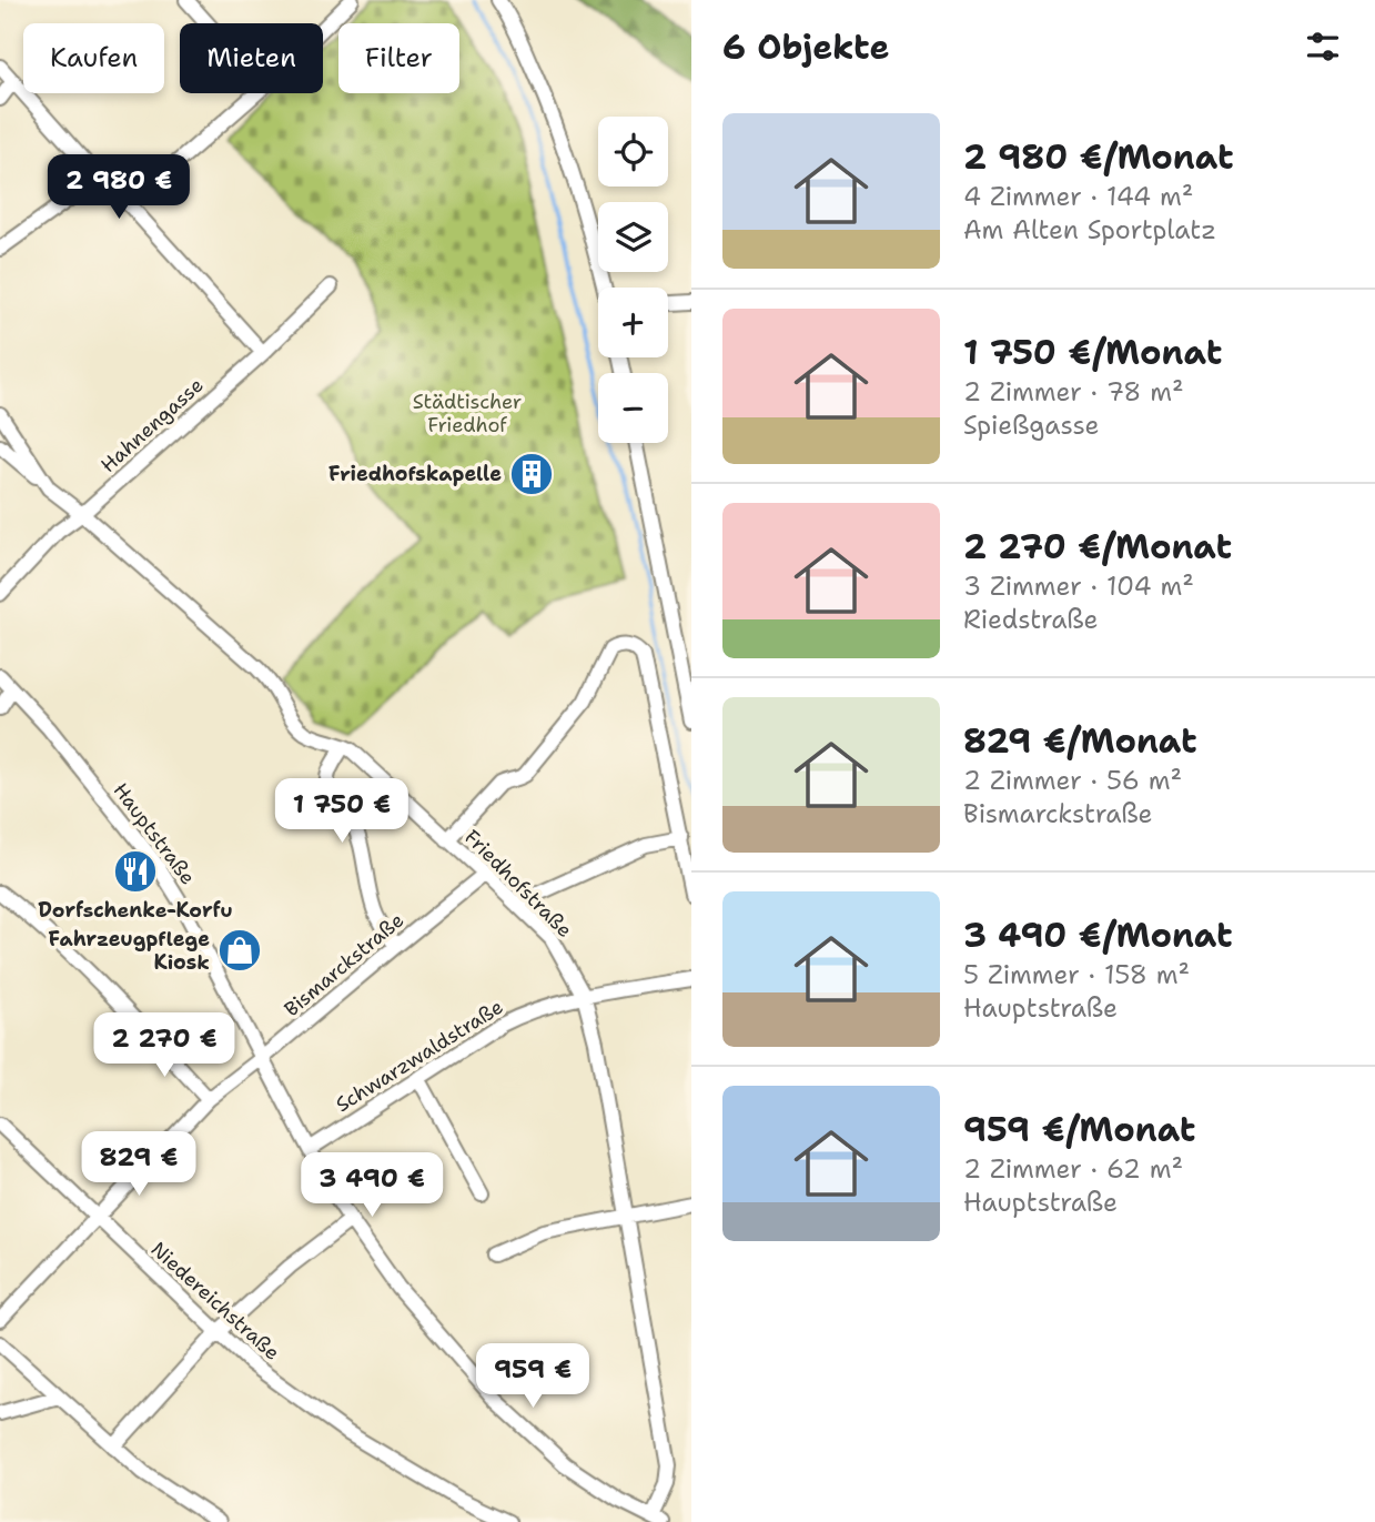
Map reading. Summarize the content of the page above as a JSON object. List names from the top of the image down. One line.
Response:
{"streets":{"street":["Hahnengasse","Hauptstraße","Friedhofstraße","Bismarckstraße","Schwarzwaldstraße","Niedereichstraße"]},"crossings":[["Hahnengasse","Friedhofstraße"],["Hauptstraße","Friedhofstraße"],["Hauptstraße","Bismarckstraße"],["Hauptstraße","Schwarzwaldstraße"],["Friedhofstraße","Bismarckstraße"],["Friedhofstraße","Schwarzwaldstraße"],["Bismarckstraße","Niedereichstraße"]],"parks":["Städtischer Friedhof"],"places":{"building":["Friedhofskapelle"],"restaurant":["Dorfschenke-Korfu"],"shop":["Fahrzeugpflege Kiosk"]},"page":{"heading":"6 Objekte","chip":["Kaufen","Mieten","Filter"],"list":[{"name":"2 980 €/Monat","note":"4 Zimmer · 144 m² · Am Alten Sportplatz"},{"name":"1 750 €/Monat","note":"2 Zimmer · 78 m² · Spießgasse"},{"name":"2 270 €/Monat","note":"3 Zimmer · 104 m² · Riedstraße"},{"name":"829 €/Monat","note":"2 Zimmer · 56 m² · Bismarckstraße"},{"name":"3 490 €/Monat","note":"5 Zimmer · 158 m² · Hauptstraße"},{"name":"959 €/Monat","note":"2 Zimmer · 62 m² · Hauptstraße"}],"map_buttons":["+","−"],"price":["2 980 €","1 750 €","2 270 €","829 €","3 490 €","959 €"]}}
